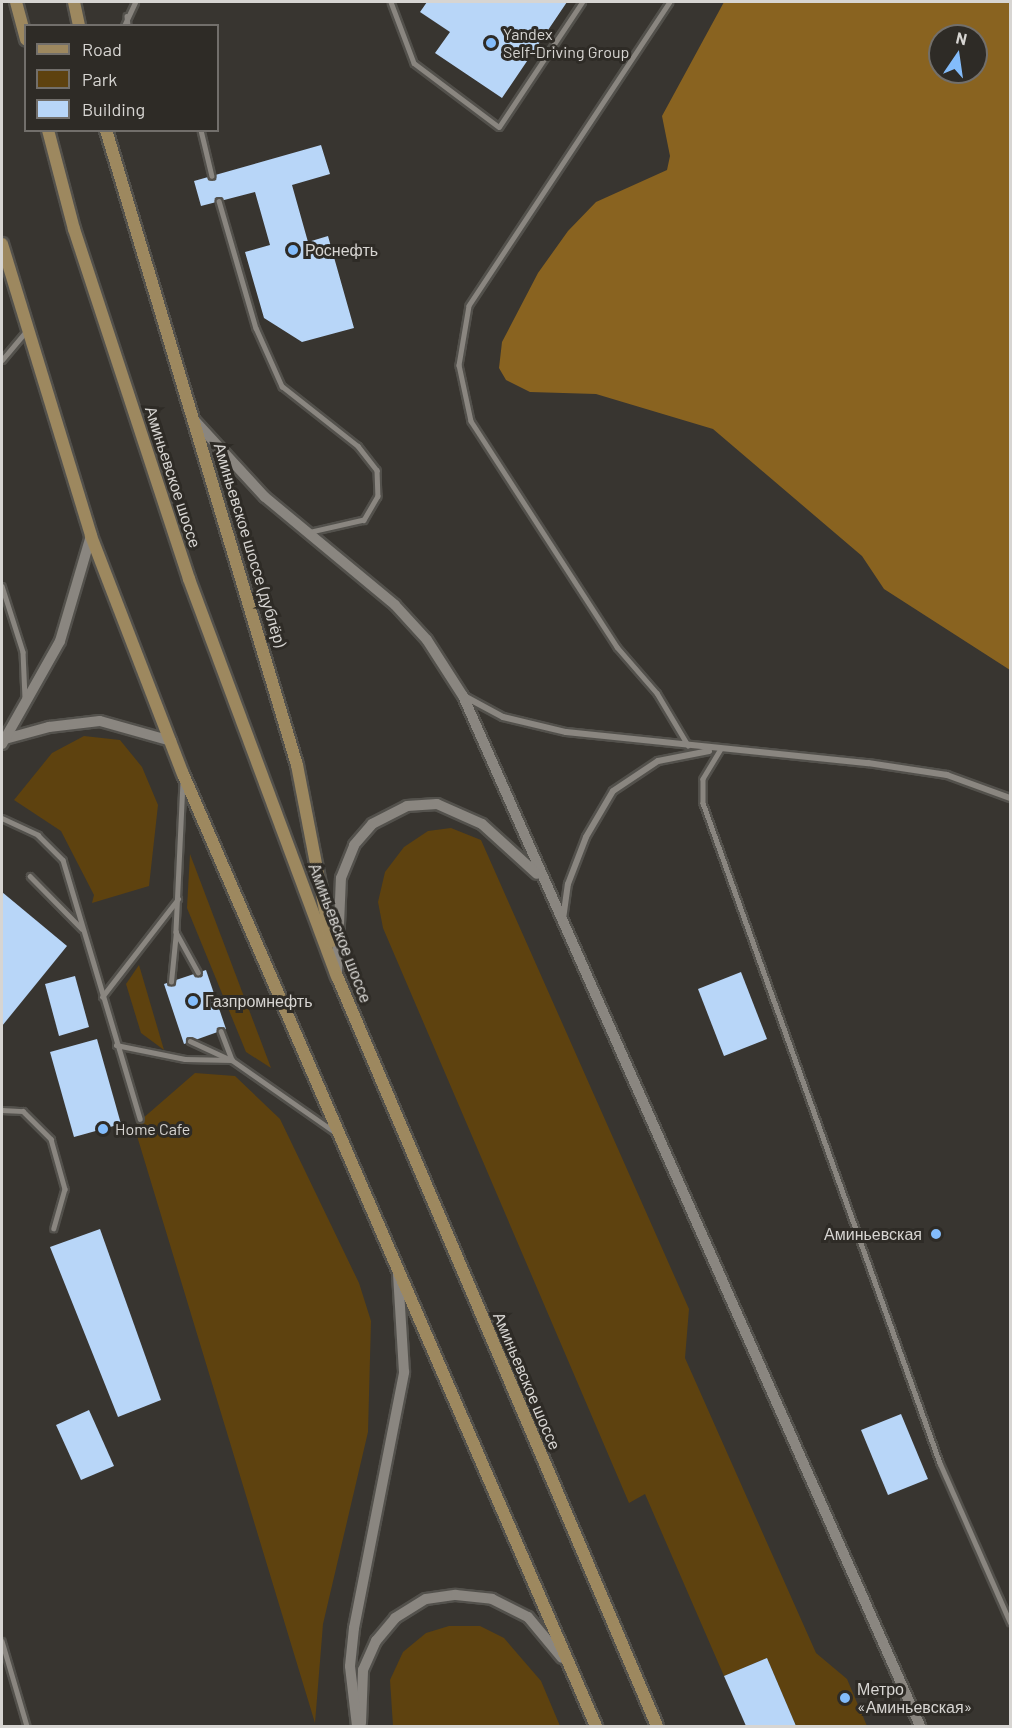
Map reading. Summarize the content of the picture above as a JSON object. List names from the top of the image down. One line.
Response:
{"streets":{"main road":["Аминьевское шоссе","Аминьевское шоссе (дублёр)"]},"crossings":[["Аминьевское шоссе","Аминьевское шоссе (дублёр)"]],"places":["Yandex Self-Driving Group","Роснефть","Газпромнефть","Home Cafe","Аминьевская","Метро «Аминьевская»"],"legend":["Road","Park","Building"],"north":"top"}
